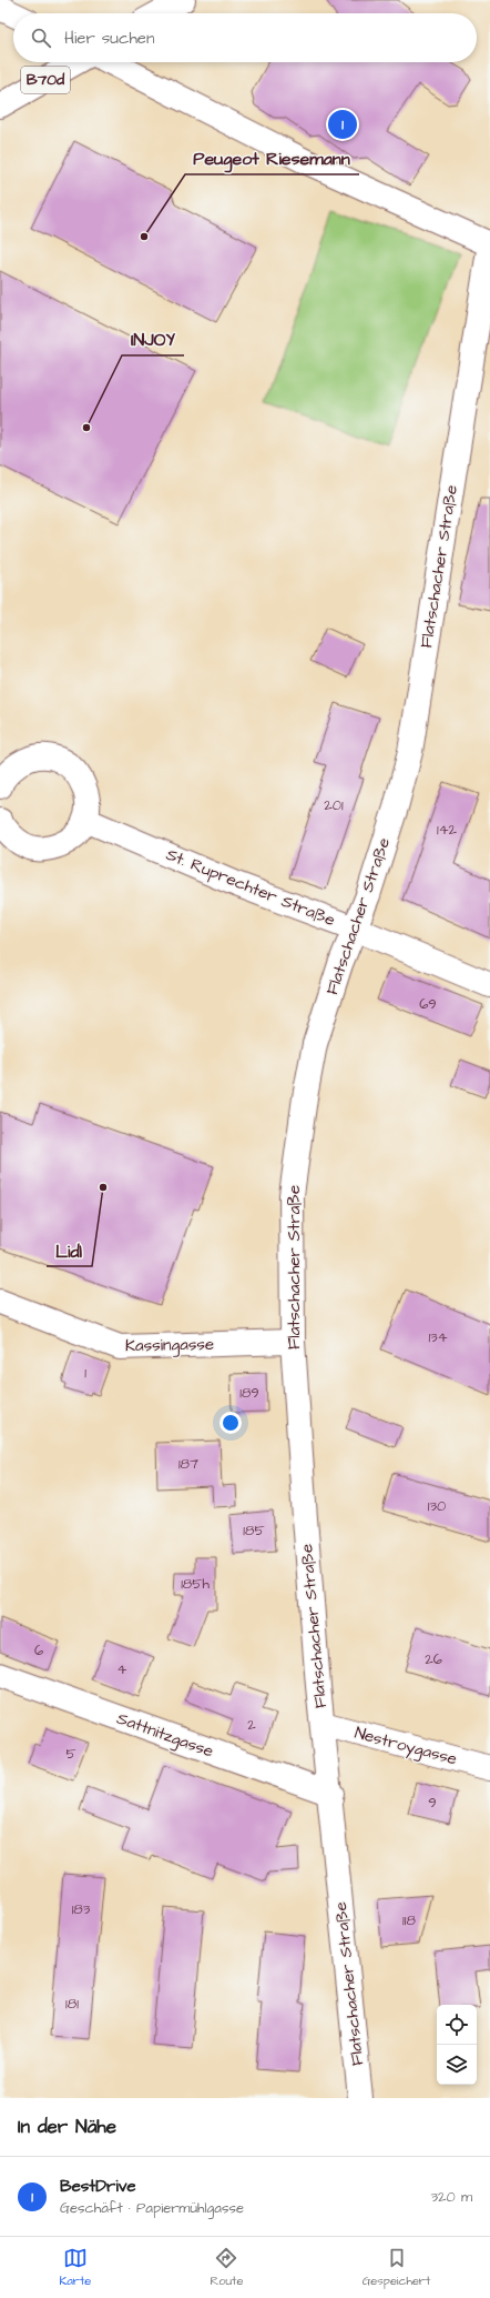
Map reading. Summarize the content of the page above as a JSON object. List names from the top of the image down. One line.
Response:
{"streets":{"street":["B70d","Flatschacher Straße","St. Ruprechter Straße","Kassingasse","Sattnitzgasse","Nestroygasse"]},"crossings":[["Flatschacher Straße","St. Ruprechter Straße"],["Flatschacher Straße","Kassingasse"],["Flatschacher Straße","Sattnitzgasse"],["Flatschacher Straße","Nestroygasse"]],"places":["Peugeot Riesemann","INJOY","Lidl"],"house_numbers":["201","142","69","134","1","189","187","130","185","185h","6","26","4","2","5","9","183","118","181"],"page":{"search":"Hier suchen","pins":"1","heading":"In der Nähe","list":[{"mark":"1","name":"BestDrive","note":"Geschäft · Papiermühlgasse","value":"320 m"}],"nav":["Karte","Route","Gespeichert"]}}
